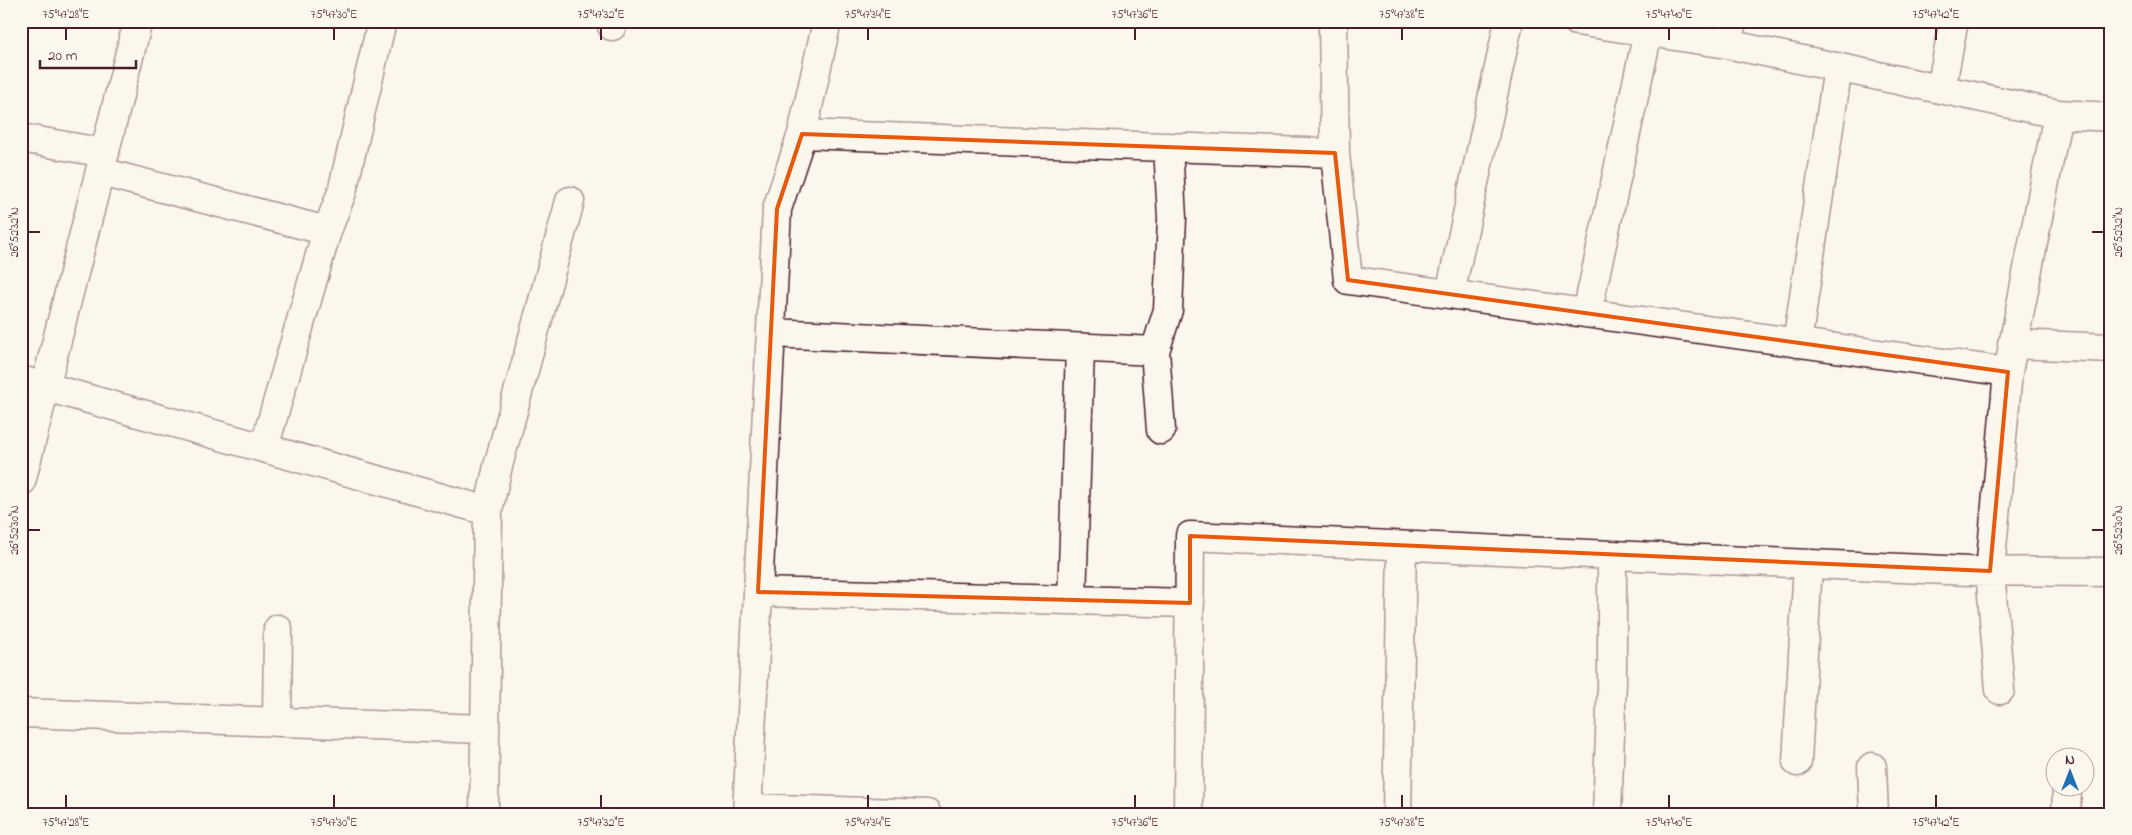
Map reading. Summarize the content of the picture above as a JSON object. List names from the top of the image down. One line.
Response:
{"scale_bar":"20 m","north":"top","coordinates":["75°47'28\"E","75°47'30\"E","75°47'32\"E","75°47'34\"E","75°47'36\"E","75°47'38\"E","75°47'40\"E","75°47'42\"E","26°52'32\"N","26°52'30\"N"]}
